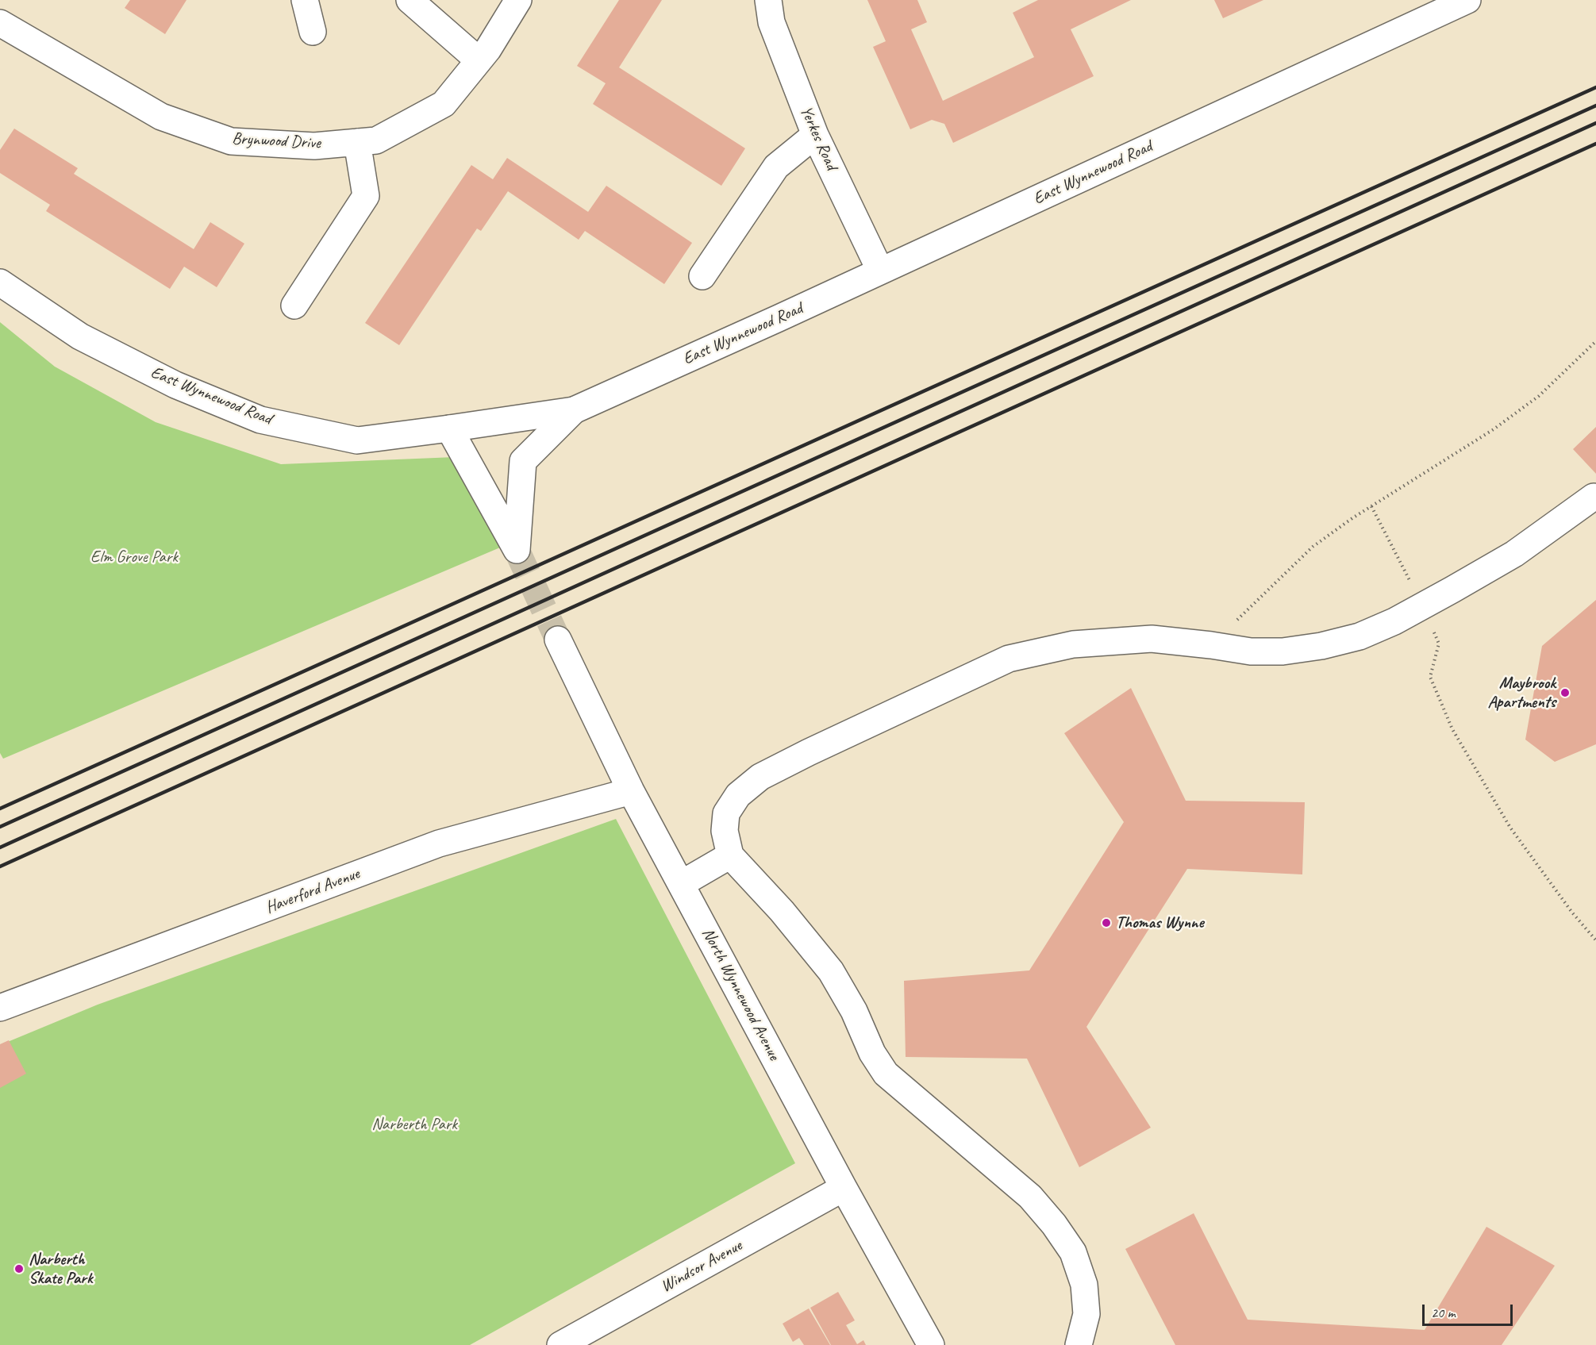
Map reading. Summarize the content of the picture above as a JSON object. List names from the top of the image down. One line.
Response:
{"streets":{"street":["Yerkes Road","Brynwood Drive","East Wynnewood Road","Haverford Avenue","North Wynnewood Avenue","Windsor Avenue"]},"crossings":[["Yerkes Road","East Wynnewood Road"],["Haverford Avenue","North Wynnewood Avenue"],["North Wynnewood Avenue","Windsor Avenue"]],"parks":["Elm Grove Park","Narberth Park"],"places":["Maybrook Apartments","Thomas Wynne","Narberth Skate Park"],"scale_bar":"20 m"}
